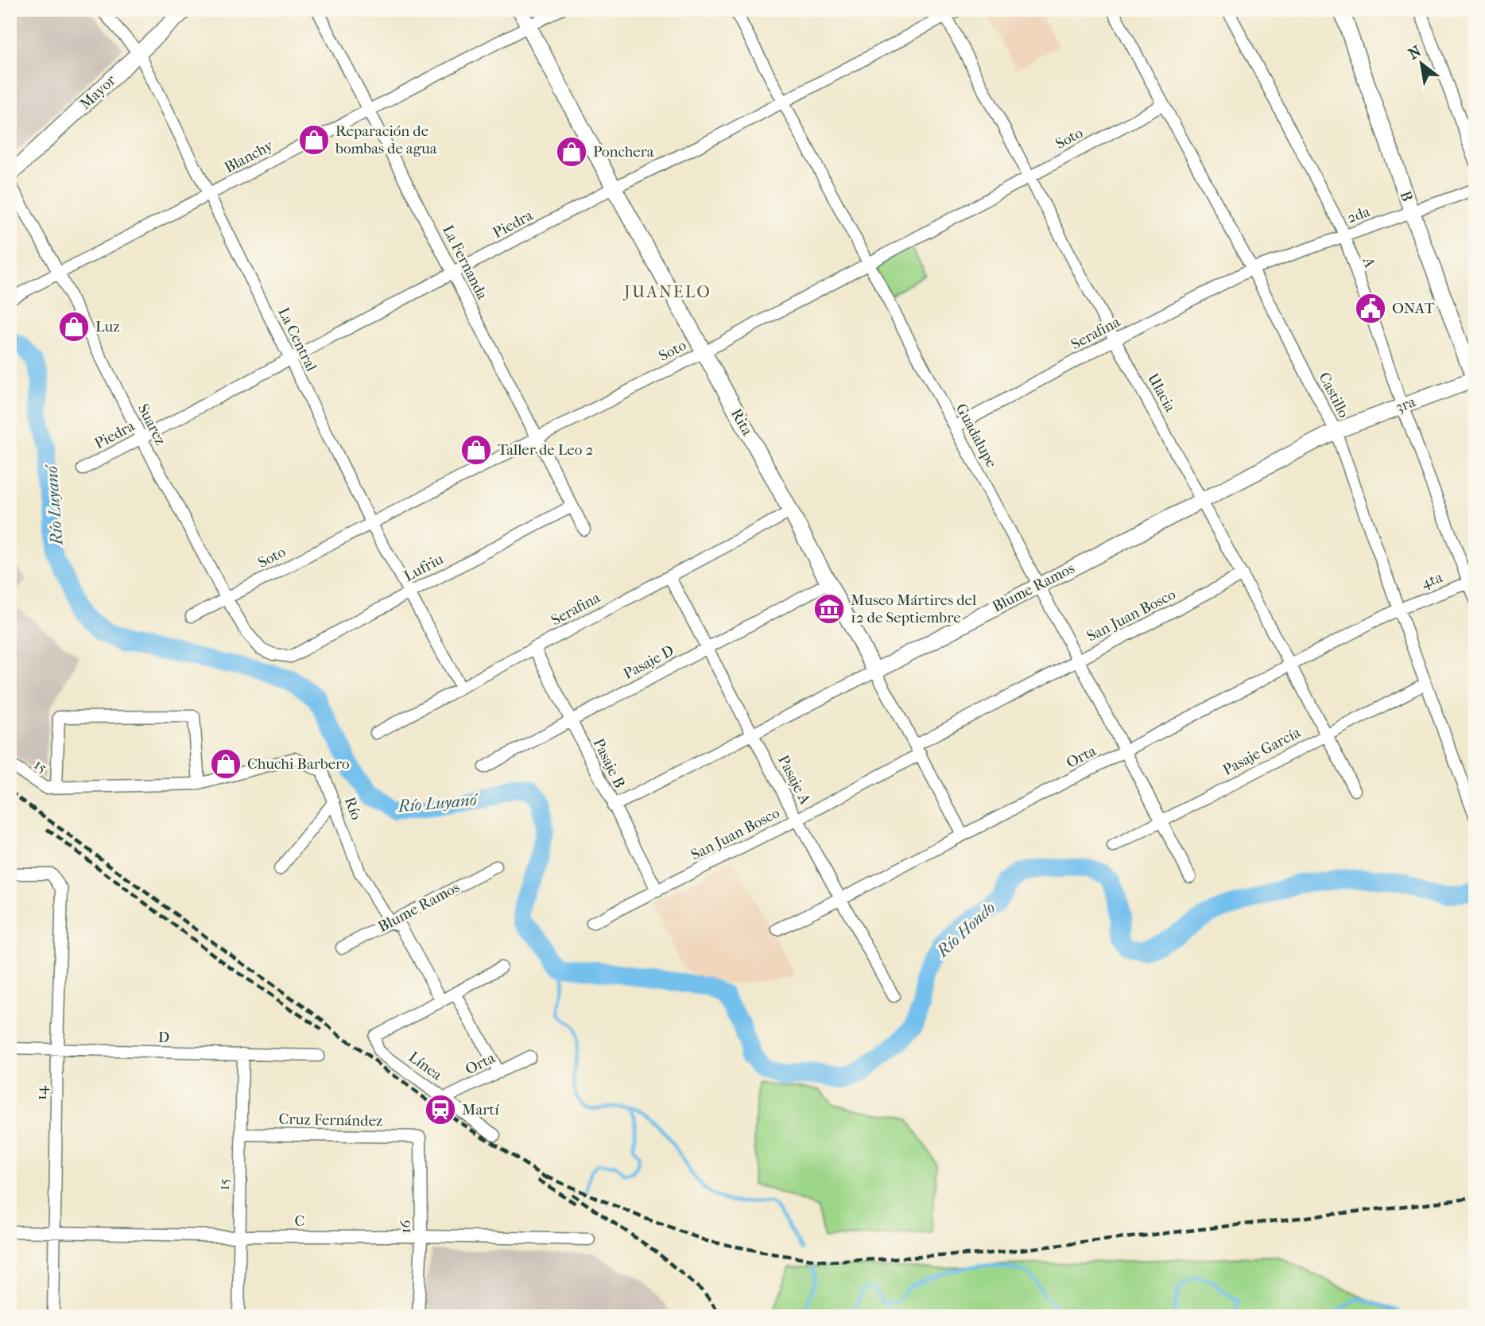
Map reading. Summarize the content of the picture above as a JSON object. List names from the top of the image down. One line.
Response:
{"streets":{"street":["Mayor","Soto","Blanchy","B","2da","Piedra","La Fernanda","A","Serafina","La Central","Ulacia","Castillo","3ra","Rita","Suarez","Guadalupe","Lufriu","4ta","Blume Ramos","San Juan Bosco","Pasaje D","Pasaje García","Orta","Pasaje B","15","Pasaje A","Río","D","Línea","14","Cruz Fernández","C","16"]},"crossings":[["Mayor","La Central"],["Soto","La Fernanda"],["Soto","La Central"],["Soto","Ulacia"],["Soto","Castillo"],["Soto","Rita"],["Soto","Suarez"],["Soto","Guadalupe"],["Blanchy","La Fernanda"],["Blanchy","La Central"],["Blanchy","Rita"],["Blanchy","Suarez"],["B","2da"],["B","3ra"],["2da","A"],["2da","Serafina"],["2da","Castillo"],["Piedra","La Fernanda"],["Piedra","La Central"],["Piedra","Ulacia"],["Piedra","Rita"],["Piedra","Suarez"],["Piedra","Guadalupe"],["La Fernanda","Lufriu"],["A","3ra"],["A","4ta"],["Serafina","La Central"],["Serafina","Ulacia"],["Serafina","Castillo"],["Serafina","Rita"],["Serafina","Guadalupe"],["Serafina","Pasaje B"],["Serafina","Pasaje A"],["La Central","Lufriu"],["Ulacia","Blume Ramos"],["Ulacia","San Juan Bosco"],["Ulacia","Pasaje García"],["Ulacia","Orta"],["Castillo","3ra"],["Castillo","4ta"],["Castillo","Blume Ramos"],["Castillo","Pasaje García"],["Castillo","Orta"],["3ra","Blume Ramos"],["Rita","Blume Ramos"],["Rita","San Juan Bosco"],["Rita","Pasaje D"],["Rita","Orta"],["Suarez","Lufriu"],["Guadalupe","Blume Ramos"],["Guadalupe","San Juan Bosco"],["Guadalupe","Pasaje García"],["Guadalupe","Orta"],["4ta","Orta"],["Blume Ramos","Pasaje B"],["Blume Ramos","Pasaje A"],["Blume Ramos","Río"],["San Juan Bosco","Pasaje B"],["San Juan Bosco","Pasaje A"],["Pasaje D","Pasaje B"],["Pasaje D","Pasaje A"],["Orta","Pasaje A"],["Orta","Línea"],["15","Río"],["15","D"],["15","Cruz Fernández"],["15","C"],["Río","Línea"],["D","14"],["14","C"],["Cruz Fernández","16"],["C","16"]],"districts":["JUANELO"],"water":["Río Luyanó","Río Hondo"],"places":{"shop":["Reparación de bombas de agua","Ponchera","Luz","Taller de Leo 2","Chuchi Barbero"],"public building":["ONAT"],"museum":["Museo Mártires del 12 de Septiembre"],"station":["Martí"]},"north":"top left"}
